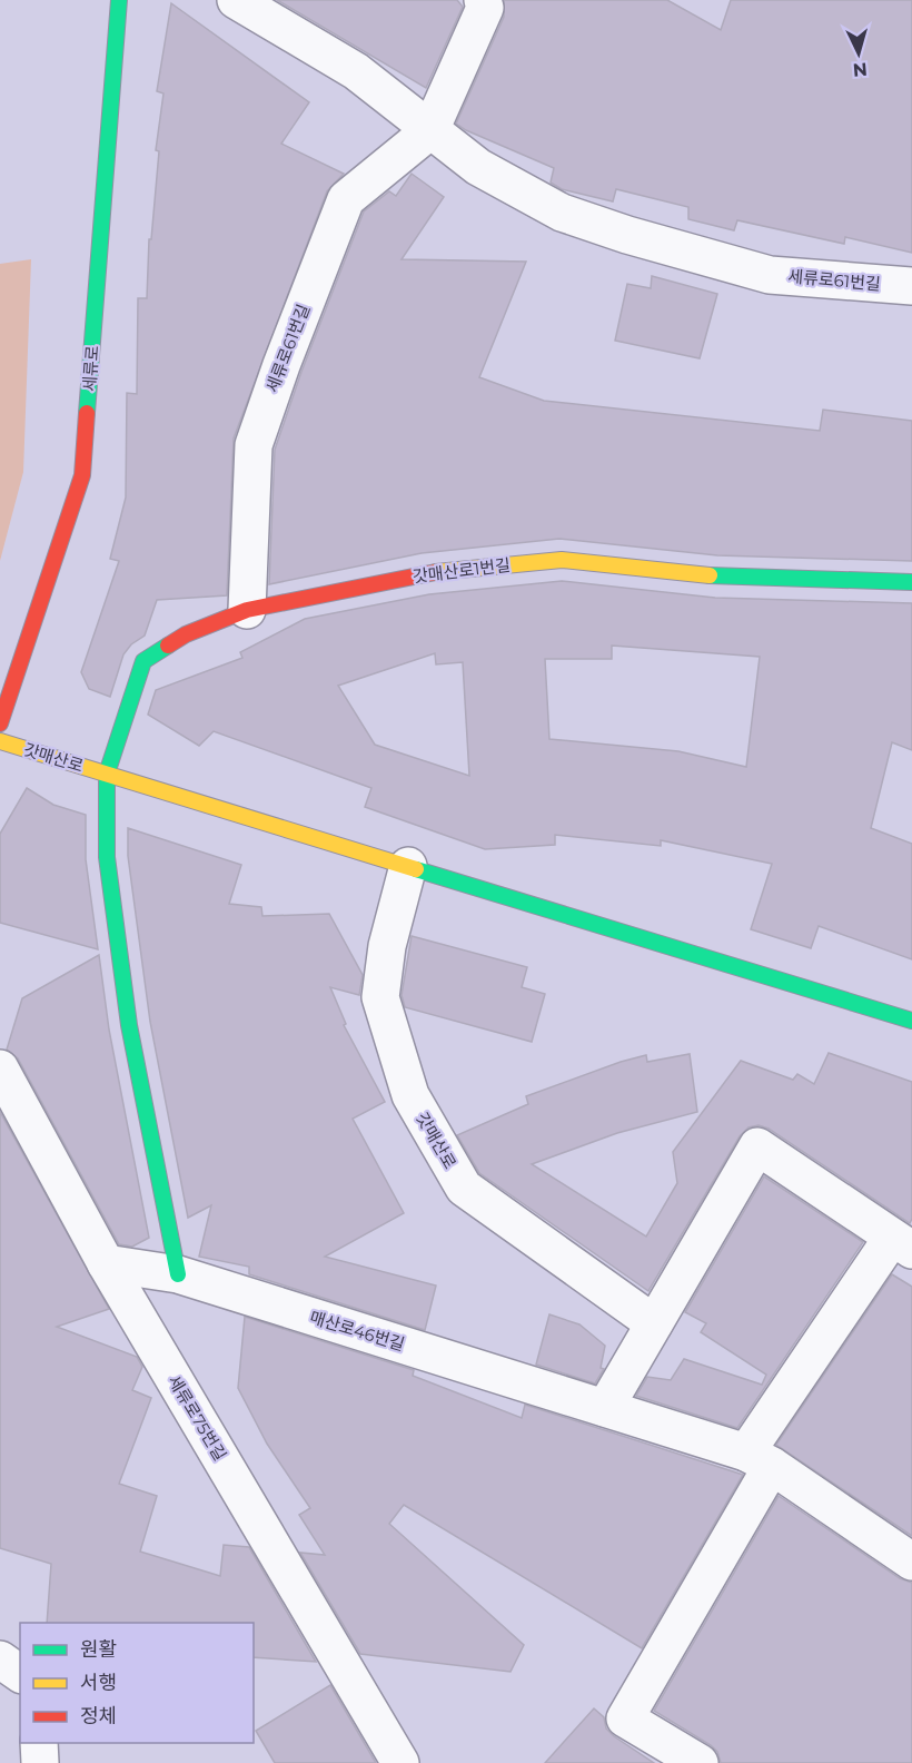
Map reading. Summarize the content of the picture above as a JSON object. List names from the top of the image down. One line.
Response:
{"streets":{"street":["세류로61번길","세류로","갓매산로1번길","갓매산로","매산로46번길","세류로75번길"]},"crossings":[["세류로61번길","갓매산로1번길"],["갓매산로1번길","갓매산로"],["갓매산로","매산로46번길"],["매산로46번길","세류로75번길"]],"legend":["원활","서행","정체"],"north":"bottom"}
